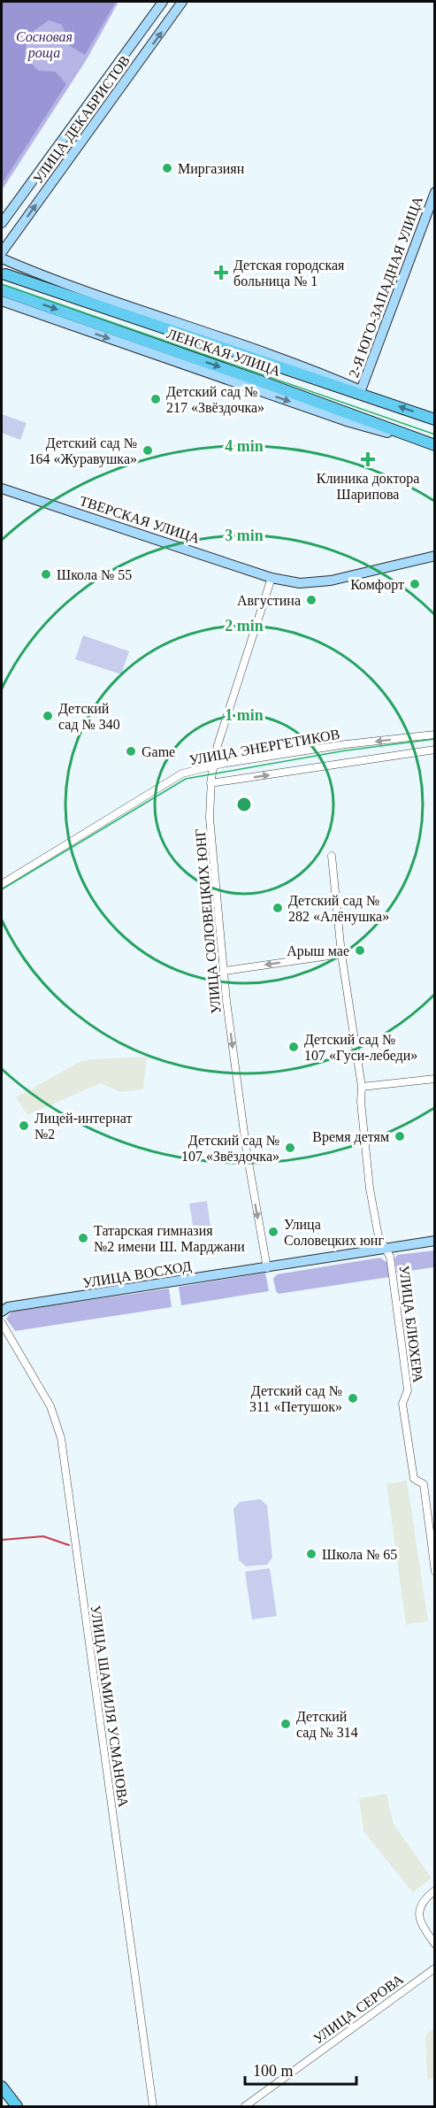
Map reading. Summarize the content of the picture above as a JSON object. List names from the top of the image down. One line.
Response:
{"streets":{"main road":["УЛИЦА ДЕКАБРИСТОВ","2-Я ЮГО-ЗАПАДНАЯ УЛИЦА","ЛЕНСКАЯ УЛИЦА","ТВЕРСКАЯ УЛИЦА","УЛИЦА ВОСХОД"],"street":["УЛИЦА ЭНЕРГЕТИКОВ","УЛИЦА СОЛОВЕЦКИХ ЮНГ","УЛИЦА БЛЮХЕРА","УЛИЦА ШАМИЛЯ УСМАНОВА","УЛИЦА СЕРОВА"]},"crossings":[["ТВЕРСКАЯ УЛИЦА","УЛИЦА СОЛОВЕЦКИХ ЮНГ"],["УЛИЦА ЭНЕРГЕТИКОВ","УЛИЦА СОЛОВЕЦКИХ ЮНГ"],["УЛИЦА СОЛОВЕЦКИХ ЮНГ","УЛИЦА ВОСХОД"],["УЛИЦА ВОСХОД","УЛИЦА БЛЮХЕРА"]],"one_way":["УЛИЦА СОЛОВЕЦКИХ ЮНГ"],"parks":["Сосновая роща"],"places":{"other":["Миргазиян","Детский сад № 217 «Звёздочка»","Детский сад № 164 «Журавушка»","Школа № 55","Комфорт","Августина","Детский сад № 340","Game","Детский сад № 282 «Алёнушка»","Арыш мае","Детский сад № 107 «Гуси-лебеди»","Лицей-интернат №2","Время детям","Детский сад № 107 «Звёздочка»","Улица Соловецких юнг","Татарская гимназия №2 имени Ш. Марджани","Детский сад № 311 «Петушок»","Школа № 65","Детский сад № 314"],"health":["Детская городская больница № 1","Клиника доктора Шарипова"]},"scale_bar":"100 m","rings":["4 min","3 min","2 min","1 min"]}
